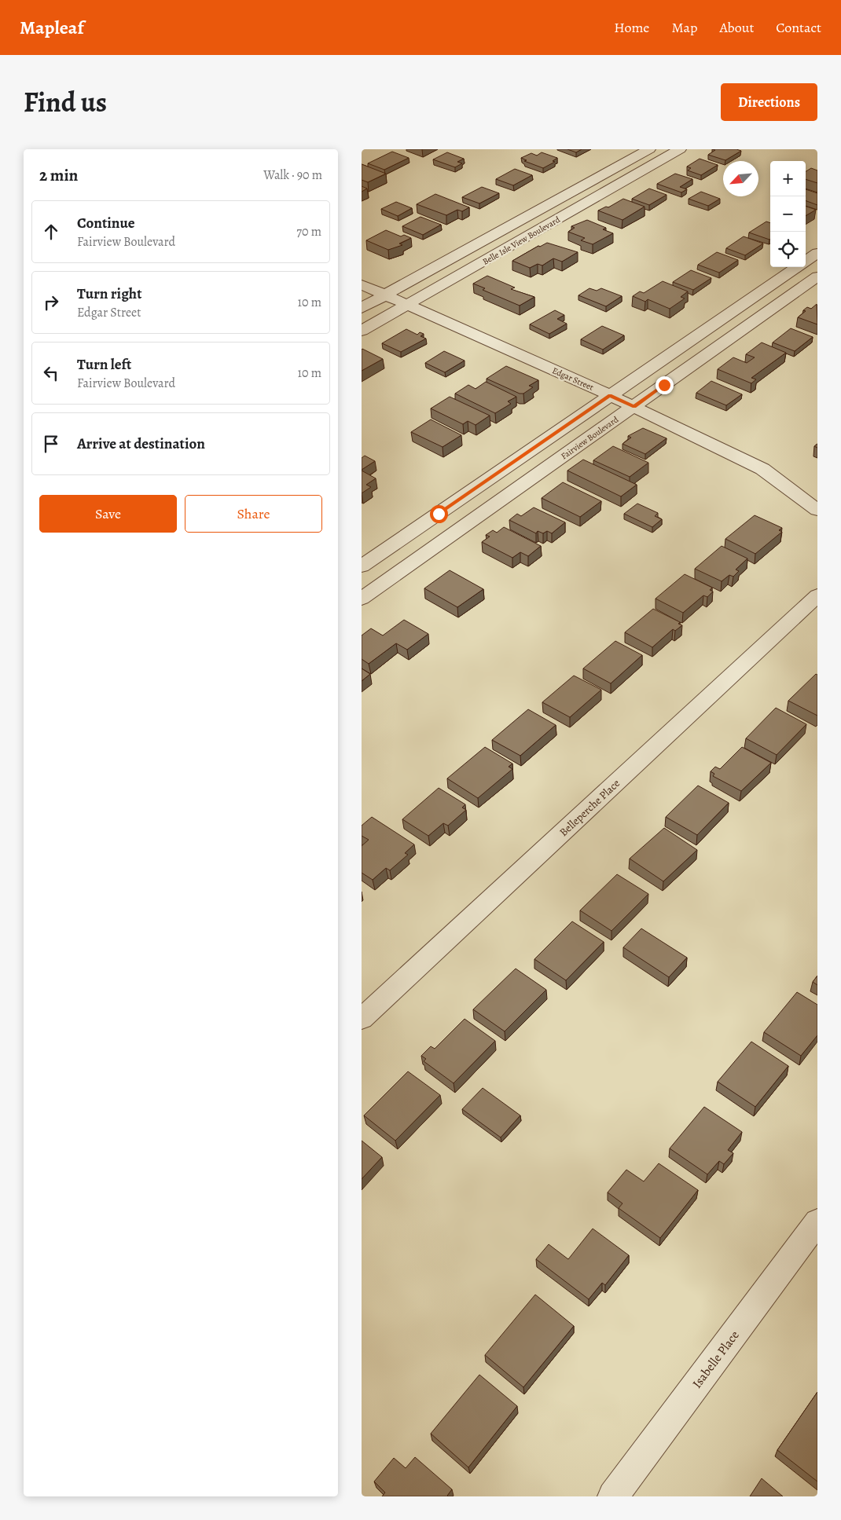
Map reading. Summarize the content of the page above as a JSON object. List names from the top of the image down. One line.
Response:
{"streets":{"street":["Belle Isle View Boulevard","Edgar Street","Fairview Boulevard","Belleperche Place","Isabelle Place"]},"crossings":[["Belle Isle View Boulevard","Edgar Street"],["Edgar Street","Fairview Boulevard"]],"north":"bottom left","page":{"header":"Mapleaf","nav":["Home","Map","About","Contact"],"title":"Find us","buttons":["Directions",["Save","Share"]],"heading":["2 min","Walk · 90 m"],"map_buttons":["+","−"],"list":[["Continue","Fairview Boulevard","70 m"],["Turn right","Edgar Street","10 m"],["Turn left","Fairview Boulevard","10 m"],"Arrive at destination"]}}
